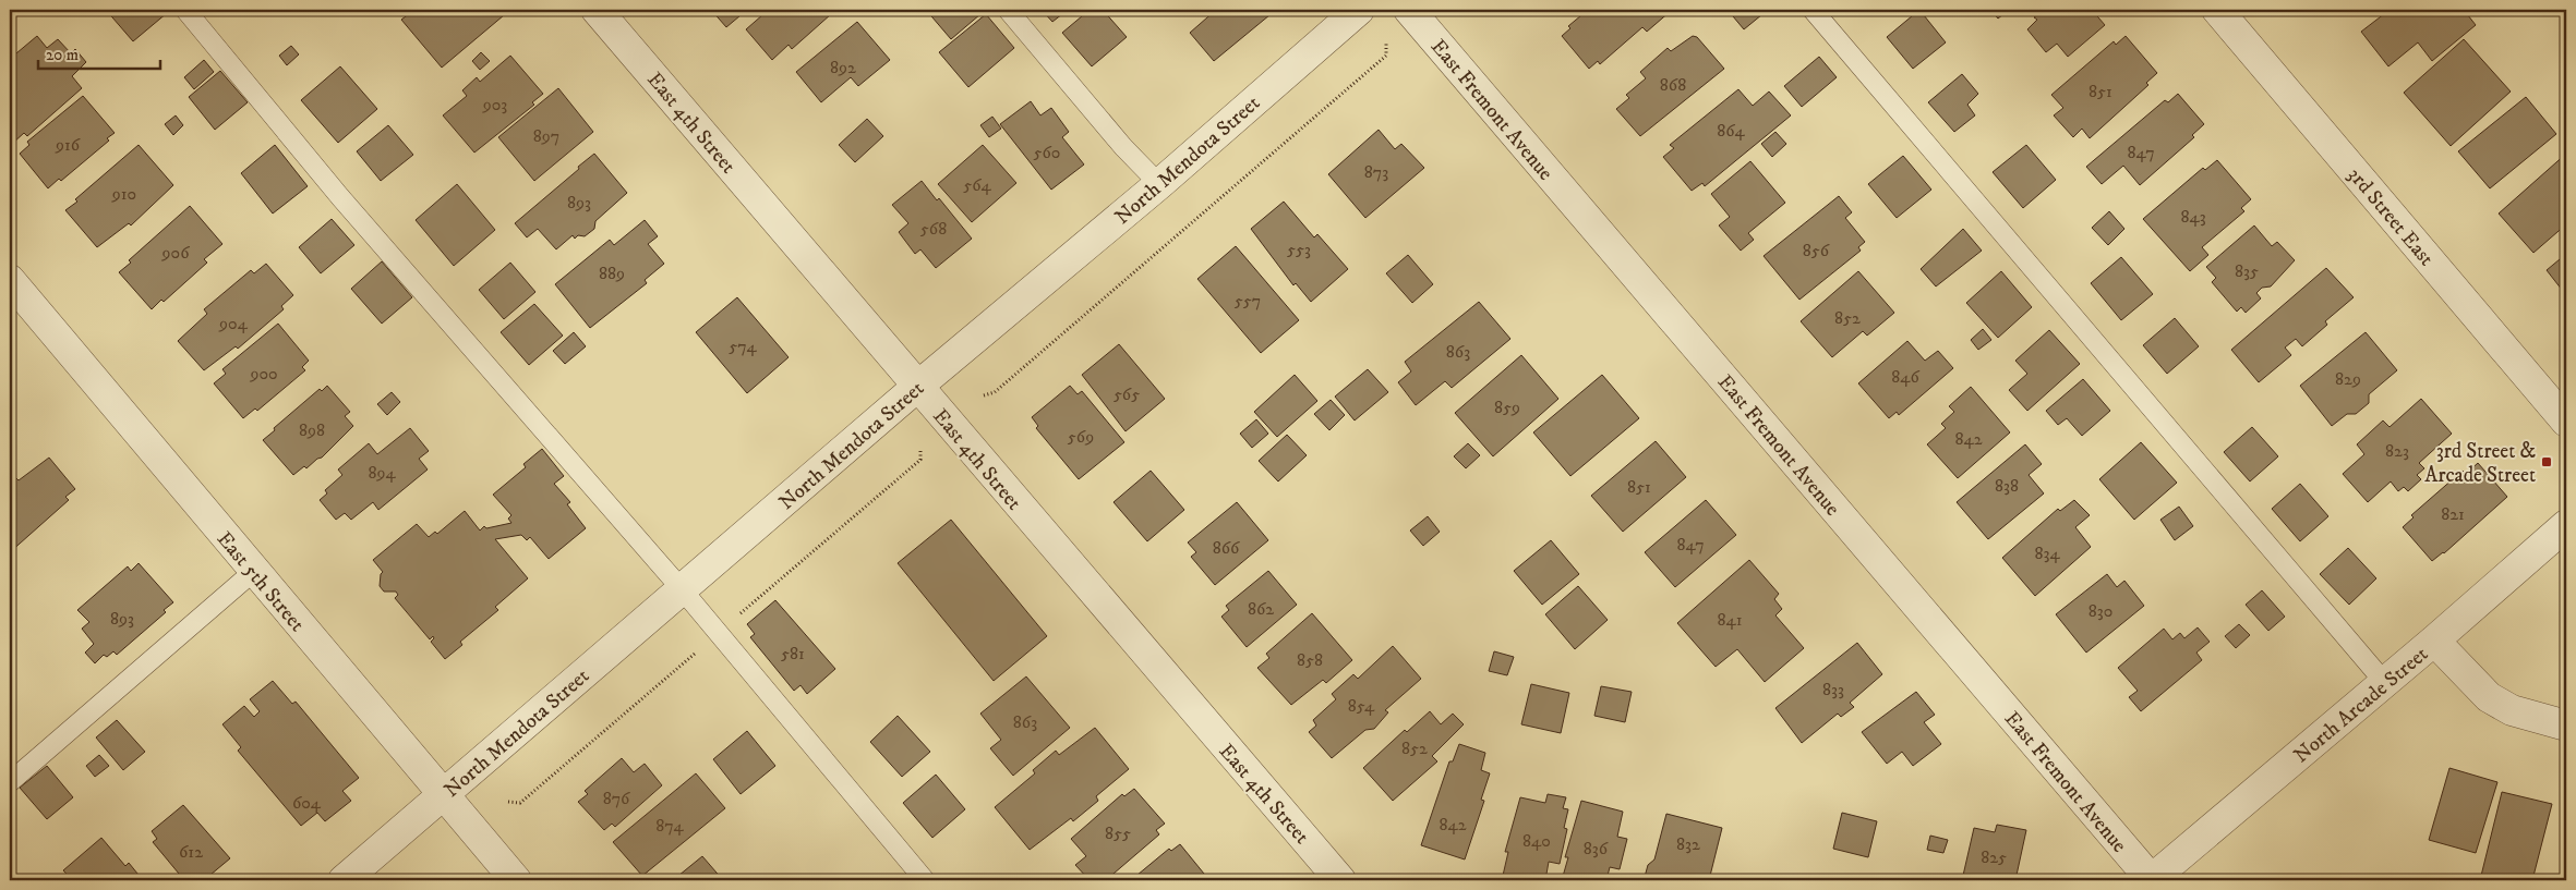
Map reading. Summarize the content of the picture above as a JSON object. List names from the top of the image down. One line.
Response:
{"streets":{"street":["East Fremont Avenue","East 4th Street","North Mendota Street","3rd Street East","East 5th Street","North Arcade Street"]},"crossings":[["East Fremont Avenue","North Arcade Street"],["East 4th Street","North Mendota Street"],["North Mendota Street","East 5th Street"]],"places":{"transit":["3rd Street & Arcade Street"]},"house_numbers":["892","868","851","903","864","897","916","560","847","873","564","910","893","843","568","553","856","906","835","889","557","852","904","574","863","900","846","829","565","859","898","569","842","823","894","838","851","821","847","866","834","862","830","893","841","581","858","833","854","863","852","876","604","842","874","855","840","832","836","612","825"],"scale_bar":"20 m"}
